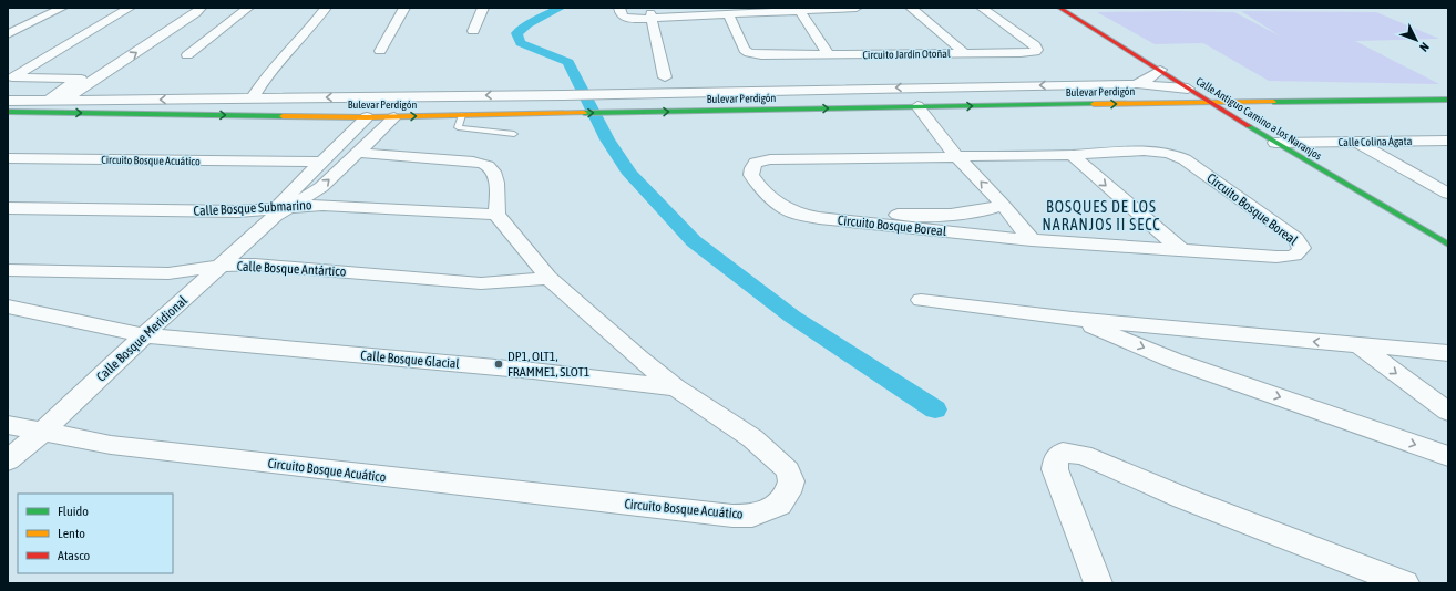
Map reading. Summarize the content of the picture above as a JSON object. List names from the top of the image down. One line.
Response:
{"streets":{"street":["Circuito Jardín Otoñal","Bulevar Perdigón","Calle Antiguo Camino a los Naranjos","Calle Colina Ágata","Circuito Bosque Acuático","Calle Bosque Submarino","Circuito Bosque Boreal","Calle Bosque Antártico","Calle Bosque Meridional","Calle Bosque Glacial"]},"crossings":[["Bulevar Perdigón","Calle Antiguo Camino a los Naranjos"],["Bulevar Perdigón","Calle Bosque Meridional"],["Calle Antiguo Camino a los Naranjos","Calle Colina Ágata"],["Circuito Bosque Acuático","Calle Bosque Submarino"],["Circuito Bosque Acuático","Calle Bosque Antártico"],["Circuito Bosque Acuático","Calle Bosque Meridional"],["Circuito Bosque Acuático","Calle Bosque Glacial"],["Calle Bosque Submarino","Calle Bosque Meridional"],["Calle Bosque Antártico","Calle Bosque Meridional"],["Calle Bosque Meridional","Calle Bosque Glacial"]],"districts":["BOSQUES DE LOS NARANJOS II SECC"],"places":["DP1, OLT1, FRAMME1, SLOT1"],"legend":["Fluido","Lento","Atasco"],"north":"bottom right"}
